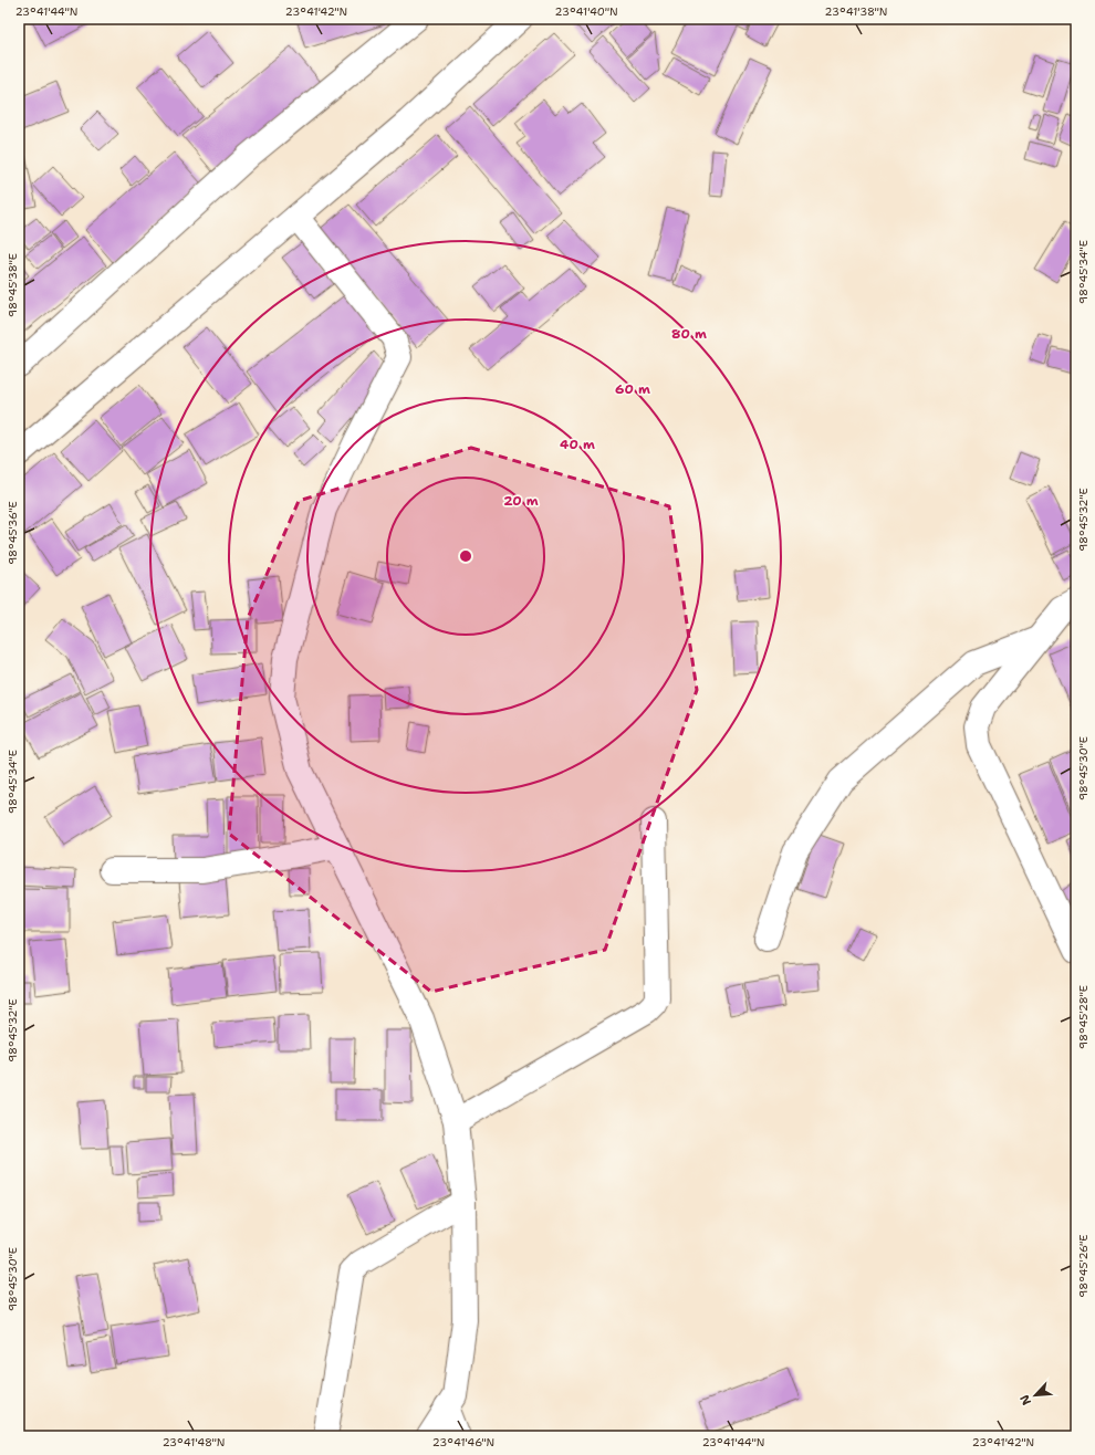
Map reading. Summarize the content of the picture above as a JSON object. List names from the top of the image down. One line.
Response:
{"north":"bottom left","coordinates":["23°41'44\"N","23°41'42\"N","23°41'40\"N","23°41'38\"N","98°45'34\"E","98°45'38\"E","98°45'32\"E","98°45'36\"E","98°45'30\"E","98°45'28\"E","98°45'26\"E","23°41'48\"N","23°41'46\"N"],"rings":["80 m","60 m","40 m","20 m"]}
